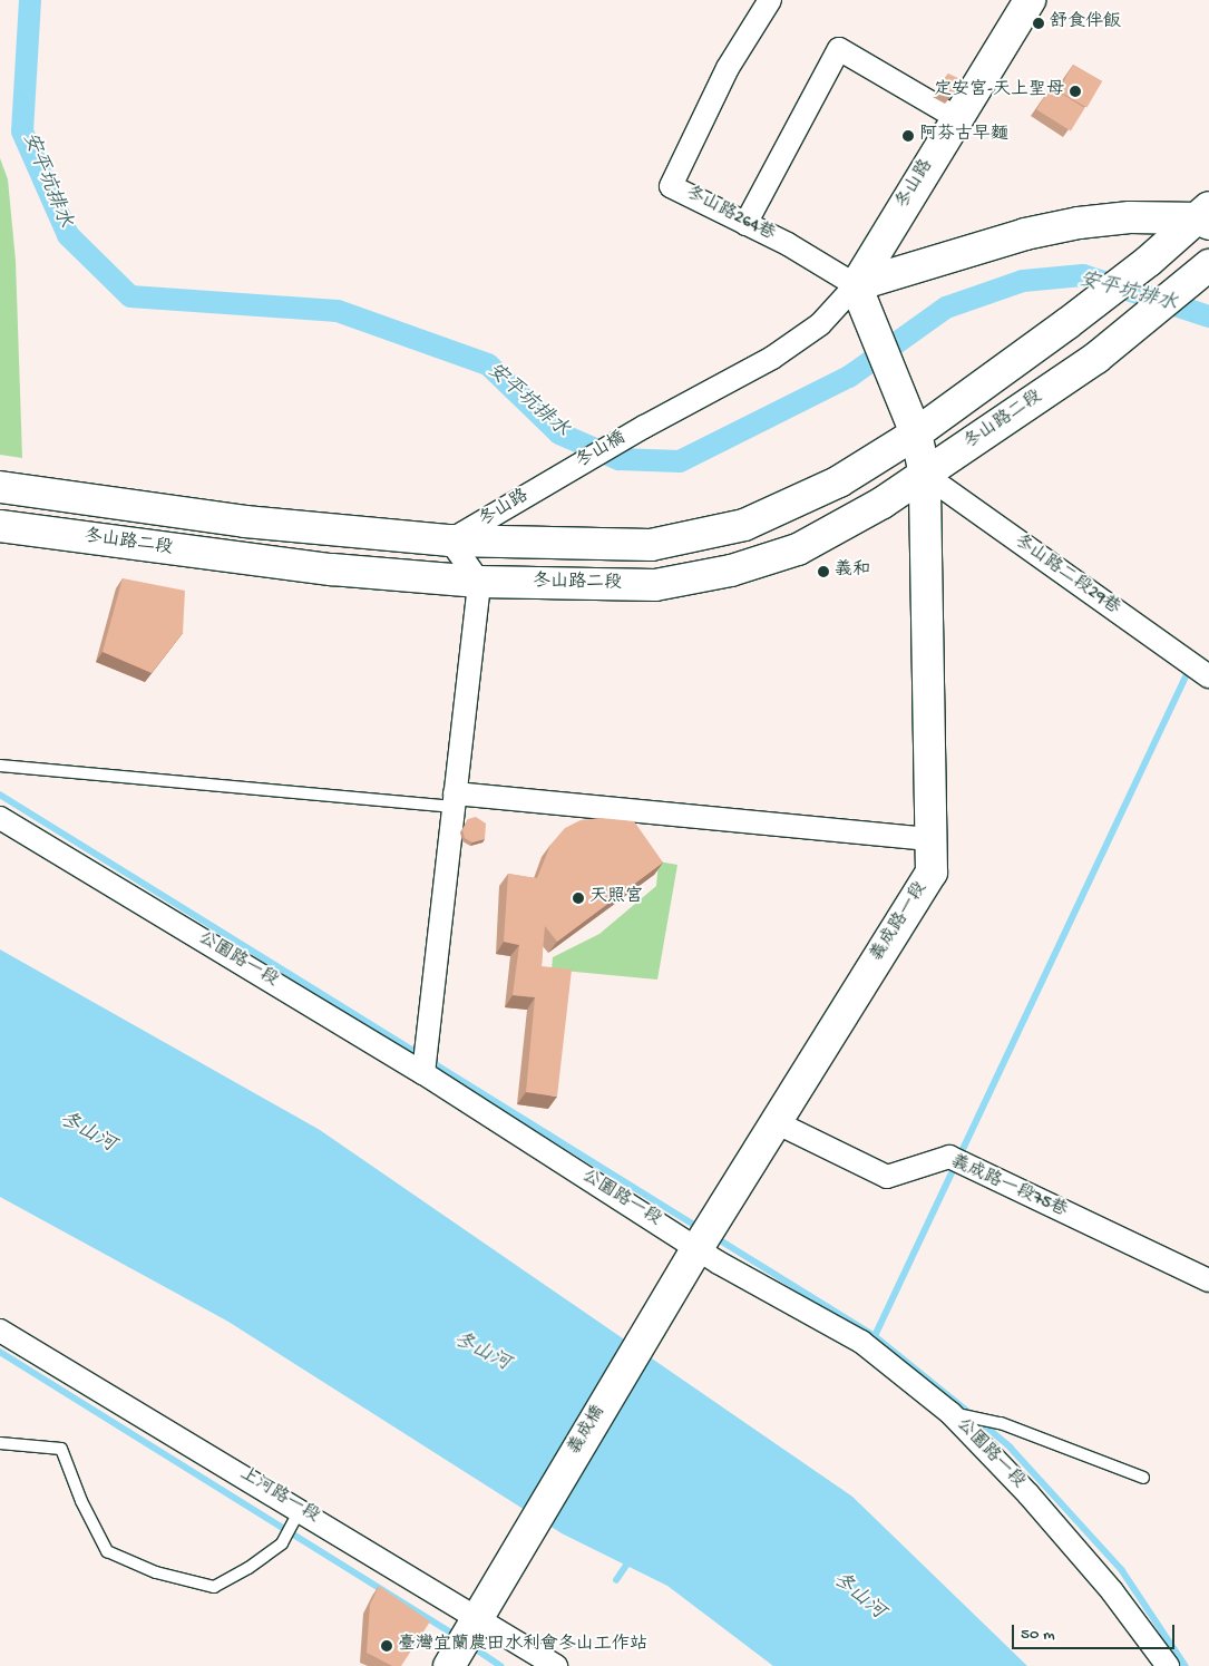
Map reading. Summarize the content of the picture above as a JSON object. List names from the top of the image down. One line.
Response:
{"streets":{"main road":["冬山路","冬山路二段","義成路一段","義成橋"],"street":["冬山路264巷","冬山橋","冬山路二段29巷","公園路一段","義成路一段75巷","上河路一段"]},"crossings":[["冬山路","冬山路264巷"],["冬山路","冬山路二段"],["冬山路","冬山橋"],["冬山路二段","冬山路二段29巷"],["冬山路二段","義成路一段"],["冬山路二段29巷","義成路一段"],["義成路一段","公園路一段"],["義成路一段","義成路一段75巷"],["義成路一段","義成橋"],["義成橋","上河路一段"]],"water":["安平坑排水","冬山河"],"places":["舒食伴飯","定安宮-天上聖母","阿芬古早麵","義和","天照宮","臺灣宜蘭農田水利會冬山工作站"],"scale_bar":"50 m"}
